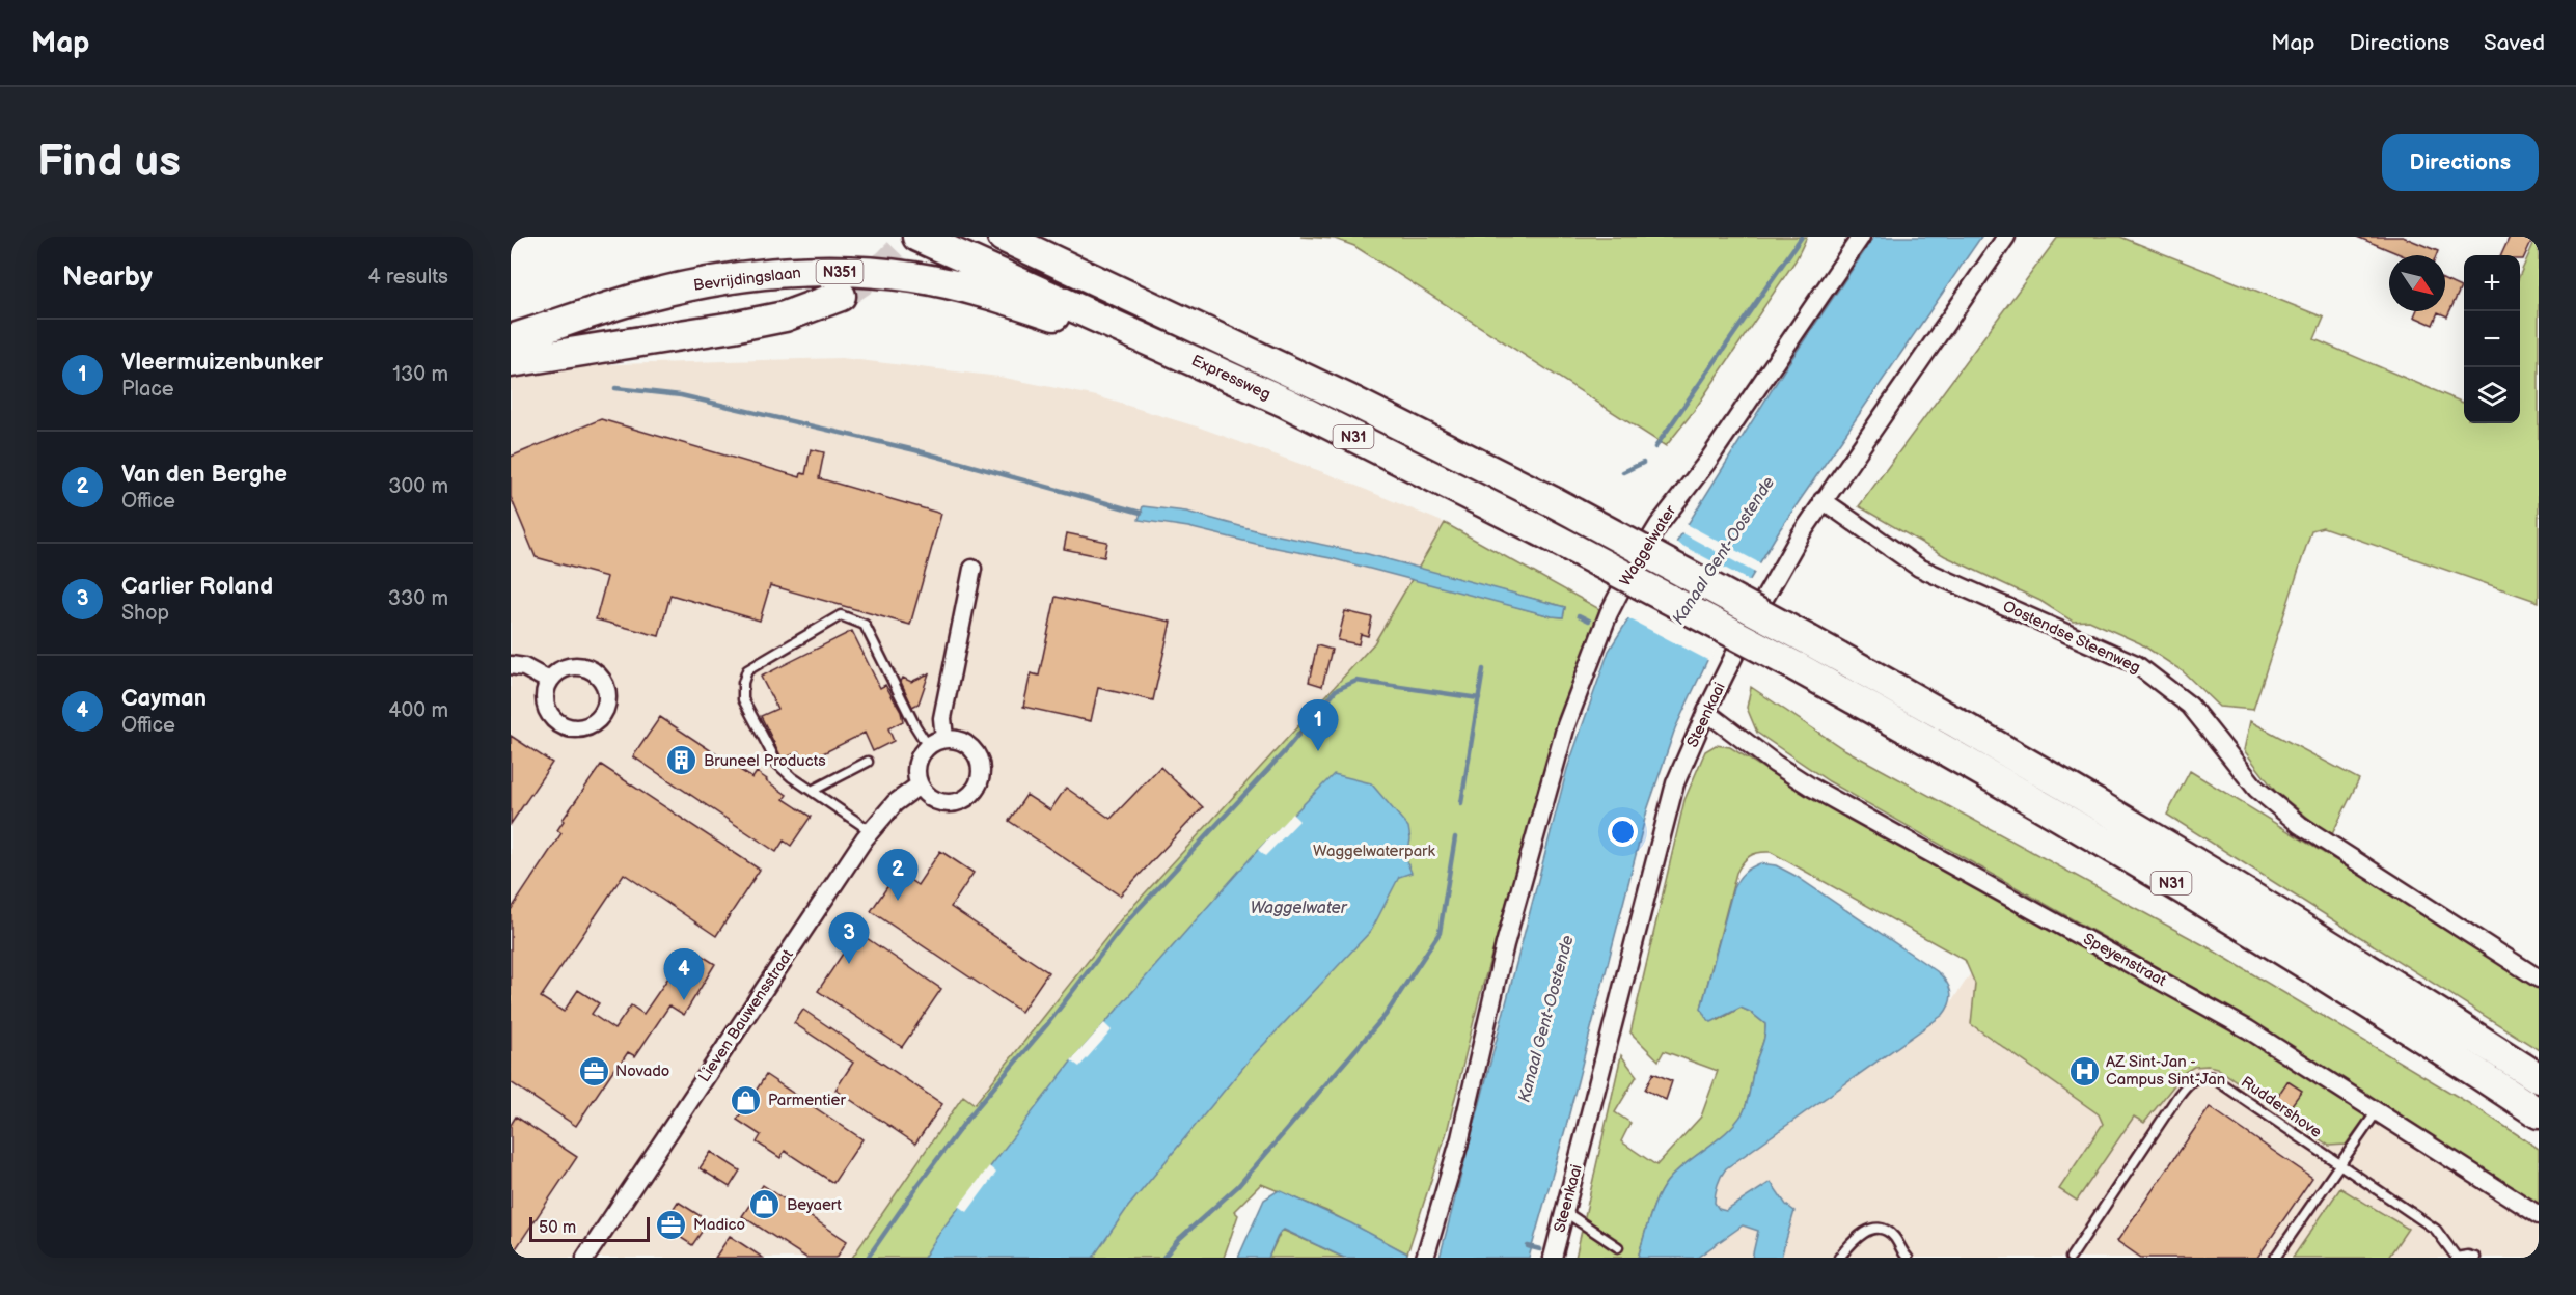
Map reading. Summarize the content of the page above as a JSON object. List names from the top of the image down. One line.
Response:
{"streets":{"highway":["N351","Bevrijdingslaan","Expressweg","N31"],"street":["Waggelwater","Oostendse Steenweg","Steenkaai","Speyenstraat","Lieven Bauwensstraat"],"lane":["Ruddershove"]},"crossings":[["Bevrijdingslaan","Expressweg"],["Oostendse Steenweg","Steenkaai"],["Steenkaai","Speyenstraat"]],"water":["Kanaal Gent-Oostende","Waggelwater"],"parks":["Waggelwaterpark"],"places":{"building":["Bruneel Products"],"office":["Novado","Madico"],"hospital":["AZ Sint-Jan - Campus Sint-Jan"],"shop":["Parmentier","Beyaert"]},"scale_bar":"50 m","north":"bottom right","page":{"header":"Map","nav":["Map","Directions","Saved"],"buttons":"Directions","title":"Find us","heading":["Nearby","4 results"],"map_buttons":["+","−"],"list":[{"mark":"1","name":"Vleermuizenbunker","note":"Place","value":"130 m"},{"mark":"2","name":"Van den Berghe","note":"Office","value":"300 m"},{"mark":"3","name":"Carlier Roland","note":"Shop","value":"330 m"},{"mark":"4","name":"Cayman","note":"Office","value":"400 m"}],"pins":["1","2","3","4"],"scale":"50 m"}}
